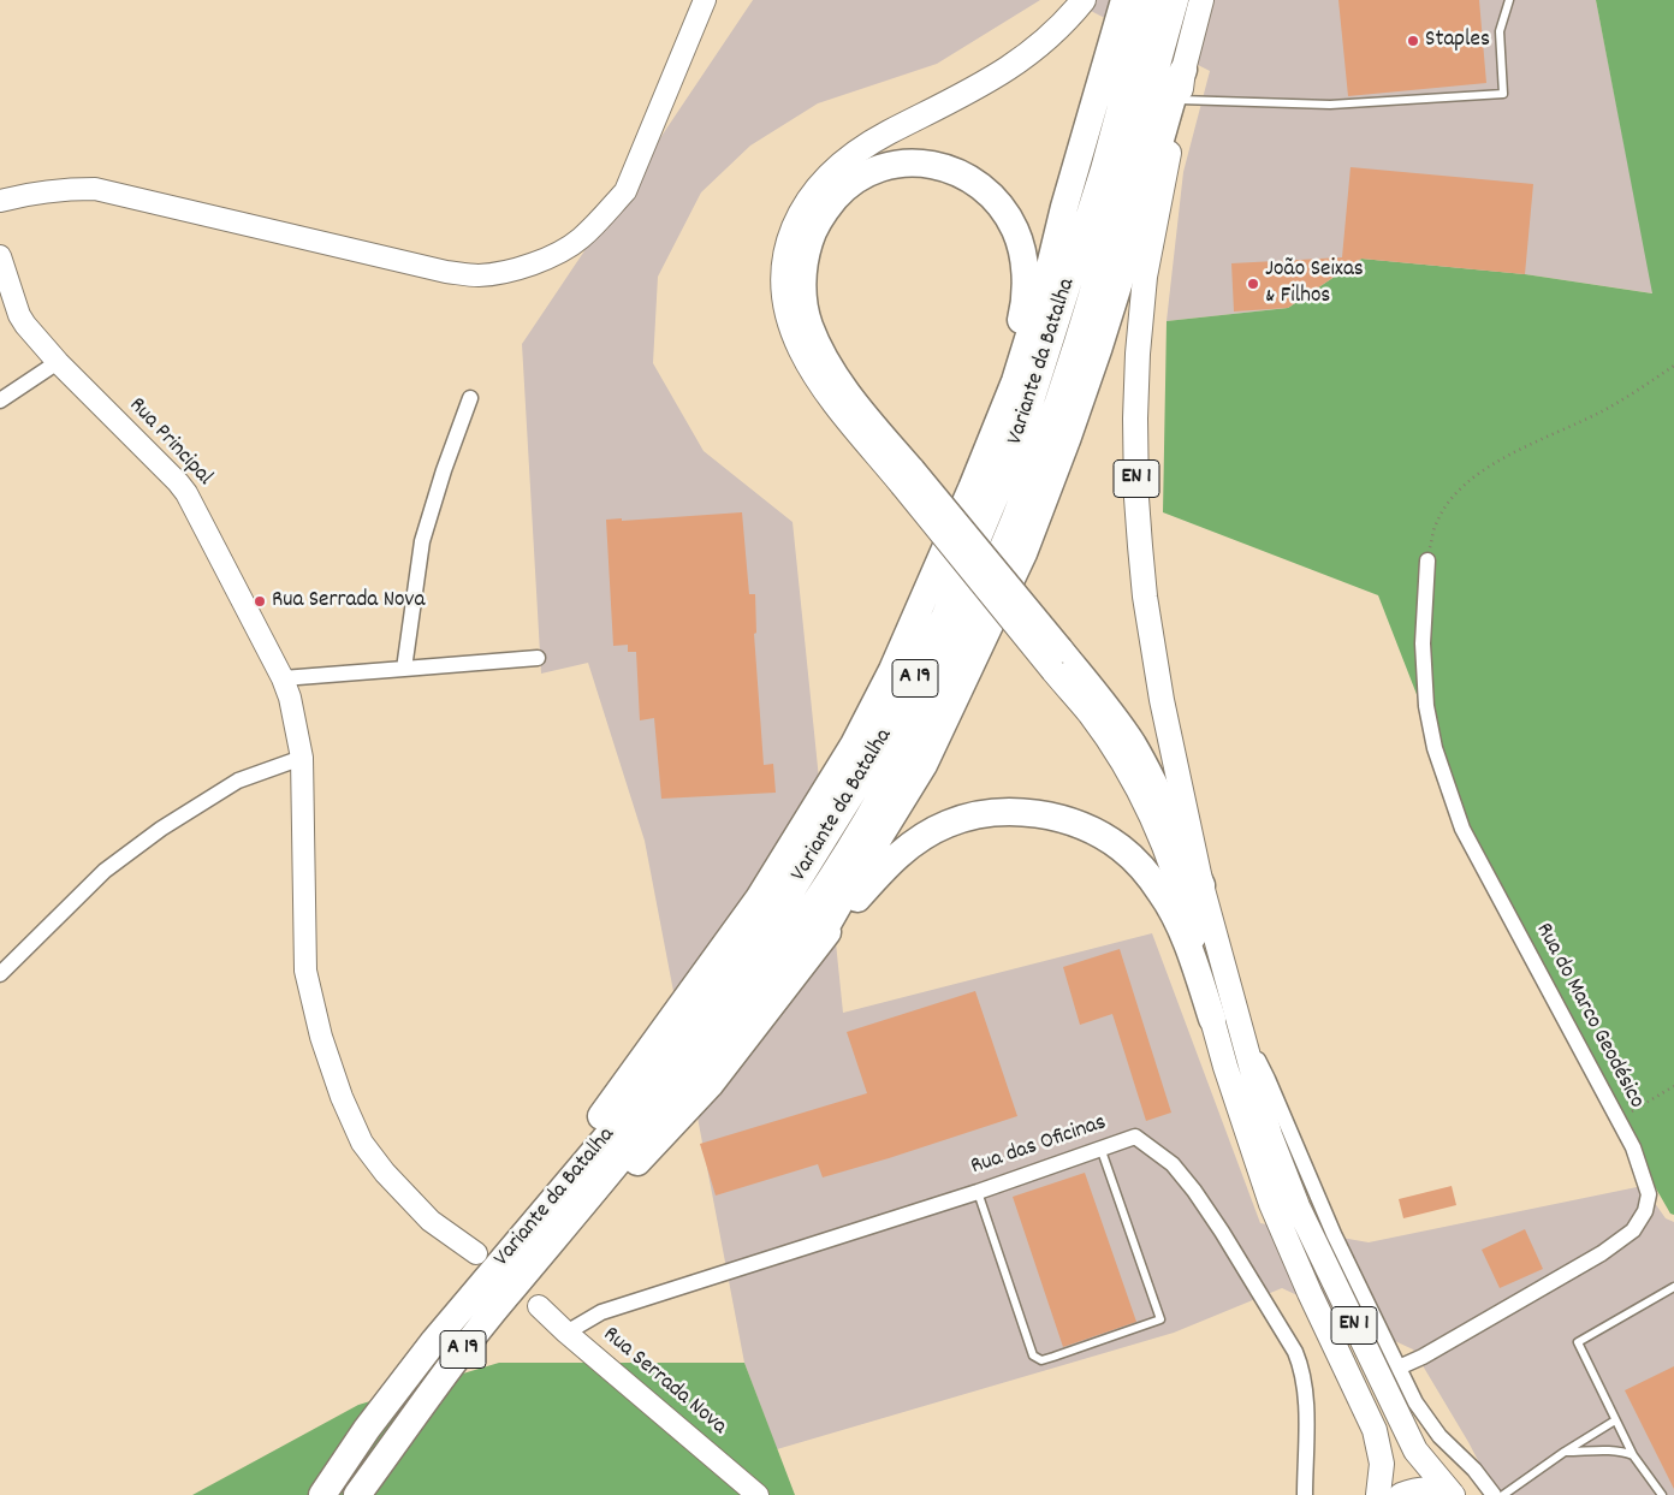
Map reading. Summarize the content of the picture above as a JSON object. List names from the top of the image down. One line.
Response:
{"streets":{"highway":["Variante da Batalha","A 19"],"main road":["EN 1"],"street":["Rua Principal","Rua do Marco Geodésico","Rua das Oficinas","Rua Serrada Nova"]},"crossings":[["Rua das Oficinas","Rua Serrada Nova"]],"places":["Staples","João Seixas & Filhos","Rua Serrada Nova"]}
